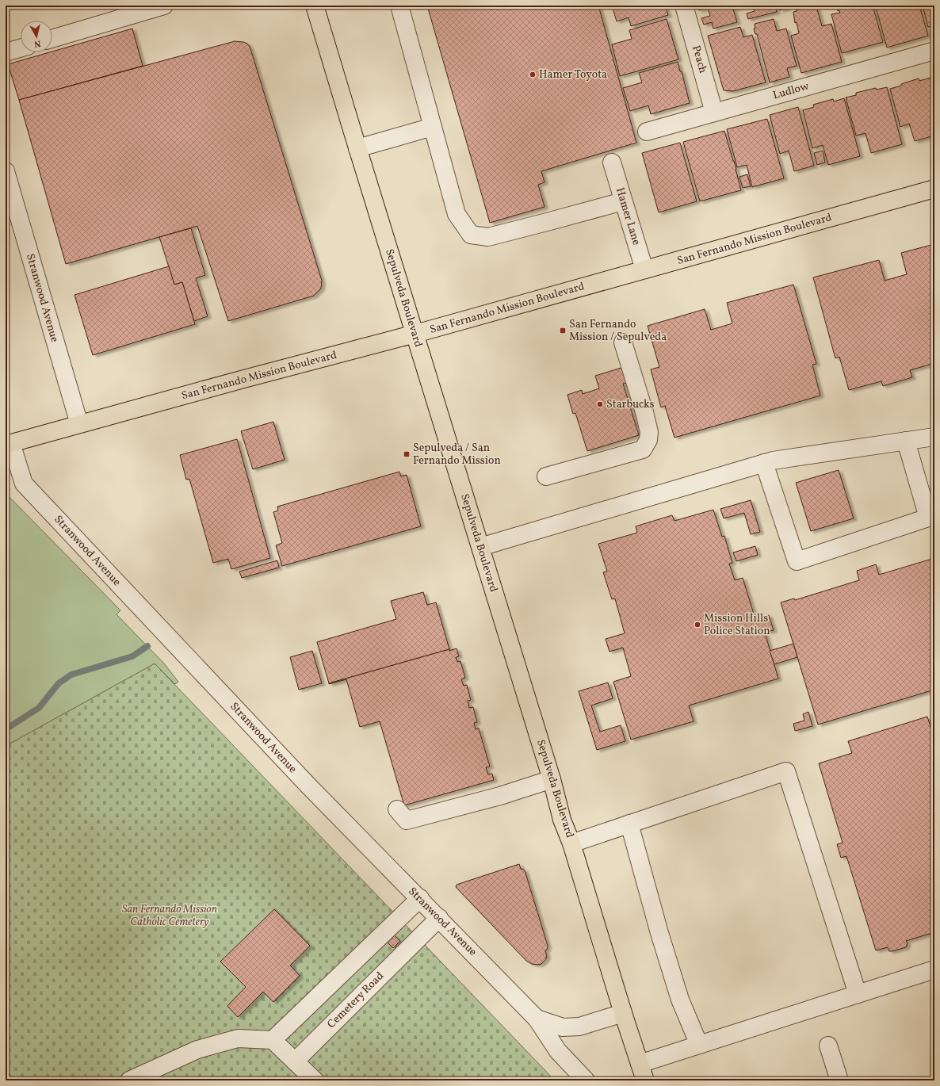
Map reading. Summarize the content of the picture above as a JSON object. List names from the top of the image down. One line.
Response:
{"streets":{"main road":["San Fernando Mission Boulevard","Sepulveda Boulevard"],"street":["Peach","Ludlow","Hamer Lane","Stranwood Avenue","Cemetery Road"]},"crossings":[["Peach","Ludlow"],["Hamer Lane","San Fernando Mission Boulevard"],["San Fernando Mission Boulevard","Stranwood Avenue"],["San Fernando Mission Boulevard","Sepulveda Boulevard"],["Stranwood Avenue","Sepulveda Boulevard"],["Stranwood Avenue","Cemetery Road"]],"parks":["San Fernando Mission Catholic Cemetery"],"places":{"other":["Hamer Toyota","Starbucks","Mission Hills Police Station"],"transit":["San Fernando Mission / Sepulveda","Sepulveda / San Fernando Mission"]},"north":"bottom"}
